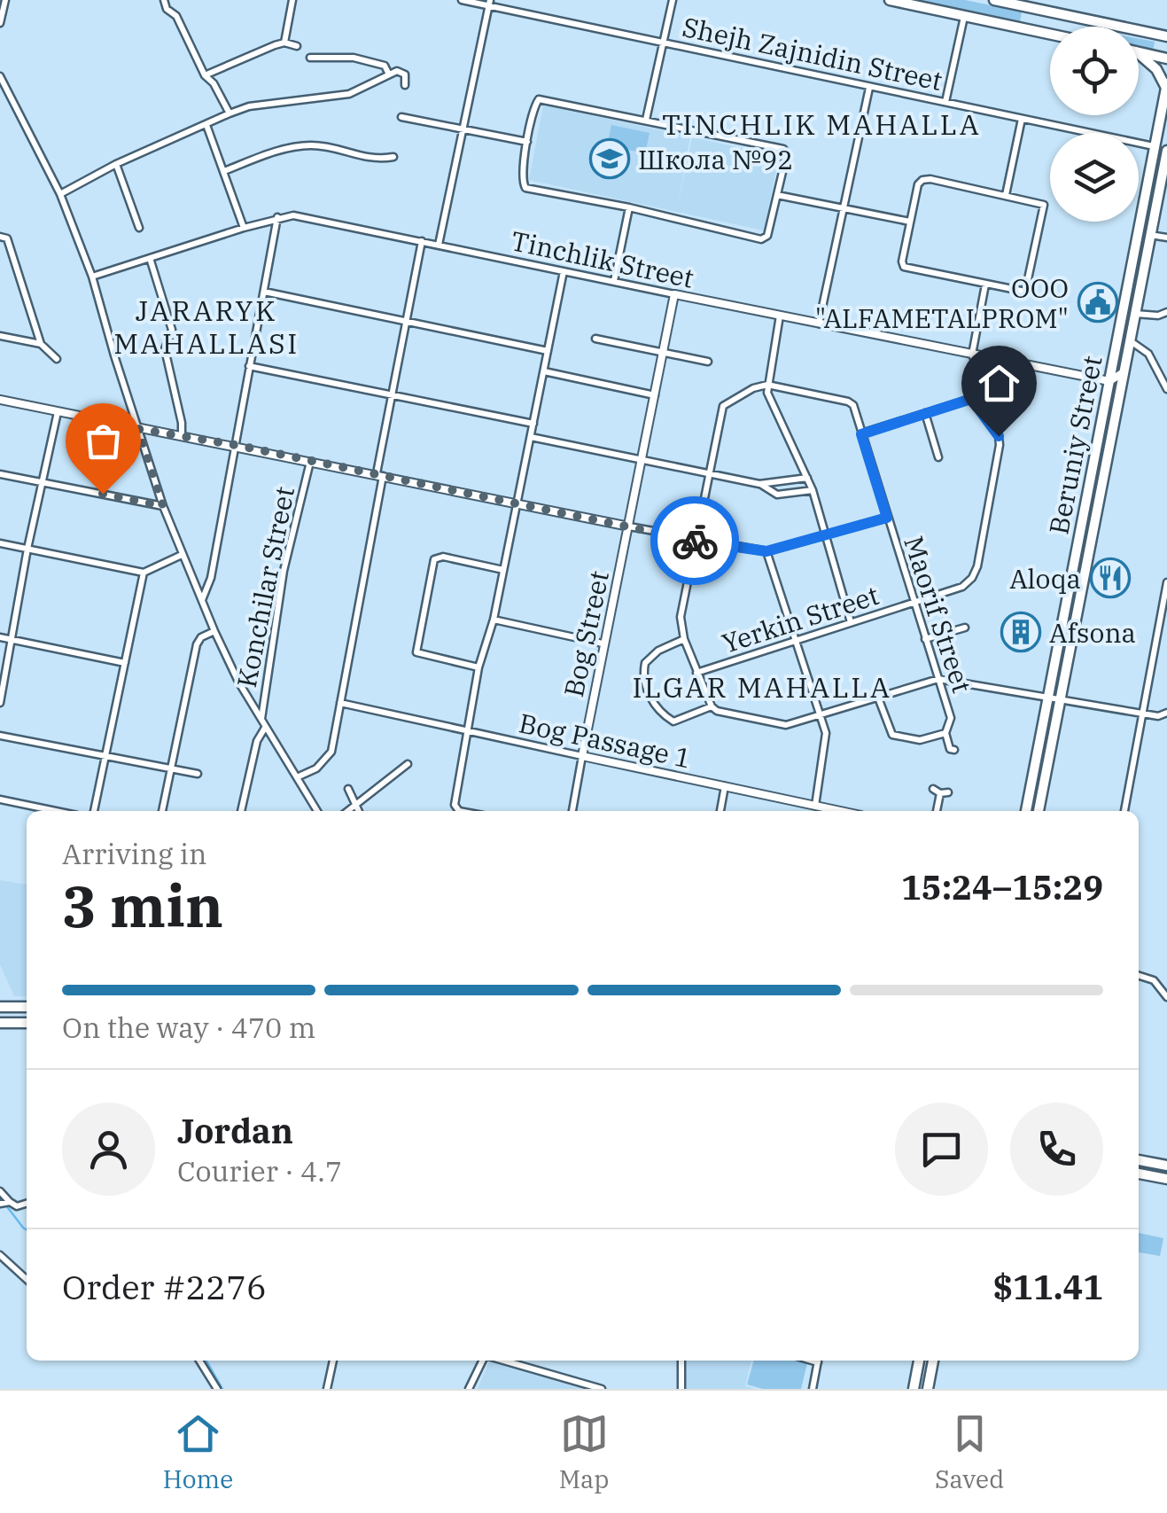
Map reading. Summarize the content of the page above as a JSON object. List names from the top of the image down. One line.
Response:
{"streets":{"main road":["Beruniy Street"],"street":["Shejh Zajnidin Street","Tinchlik Street","Konchilar Street","Maorif Street","Yerkin Street","Bog Street","Bog Passage 1"]},"crossings":[["Shejh Zajnidin Street","Beruniy Street"],["Tinchlik Street","Beruniy Street"],["Tinchlik Street","Bog Street"],["Konchilar Street","Maorif Street"],["Maorif Street","Yerkin Street"],["Maorif Street","Bog Street"],["Bog Street","Bog Passage 1"]],"districts":["TINCHLIK MAHALLA","JARARYK MAHALLASI","ILGAR MAHALLA"],"places":{"school or university":["Школа №92"],"public building":["OOO \"ALFAMETALPROM\""],"restaurant":["Aloqa"],"building":["Afsona"]},"page":{"heading":["3 min","Arriving in","15:24–15:29"],"panel":["Jordan","Courier · 4.7","Order #2276","$11.41"],"bar":"On the way · 470 m","tabs":["Home","Map","Saved"]}}
